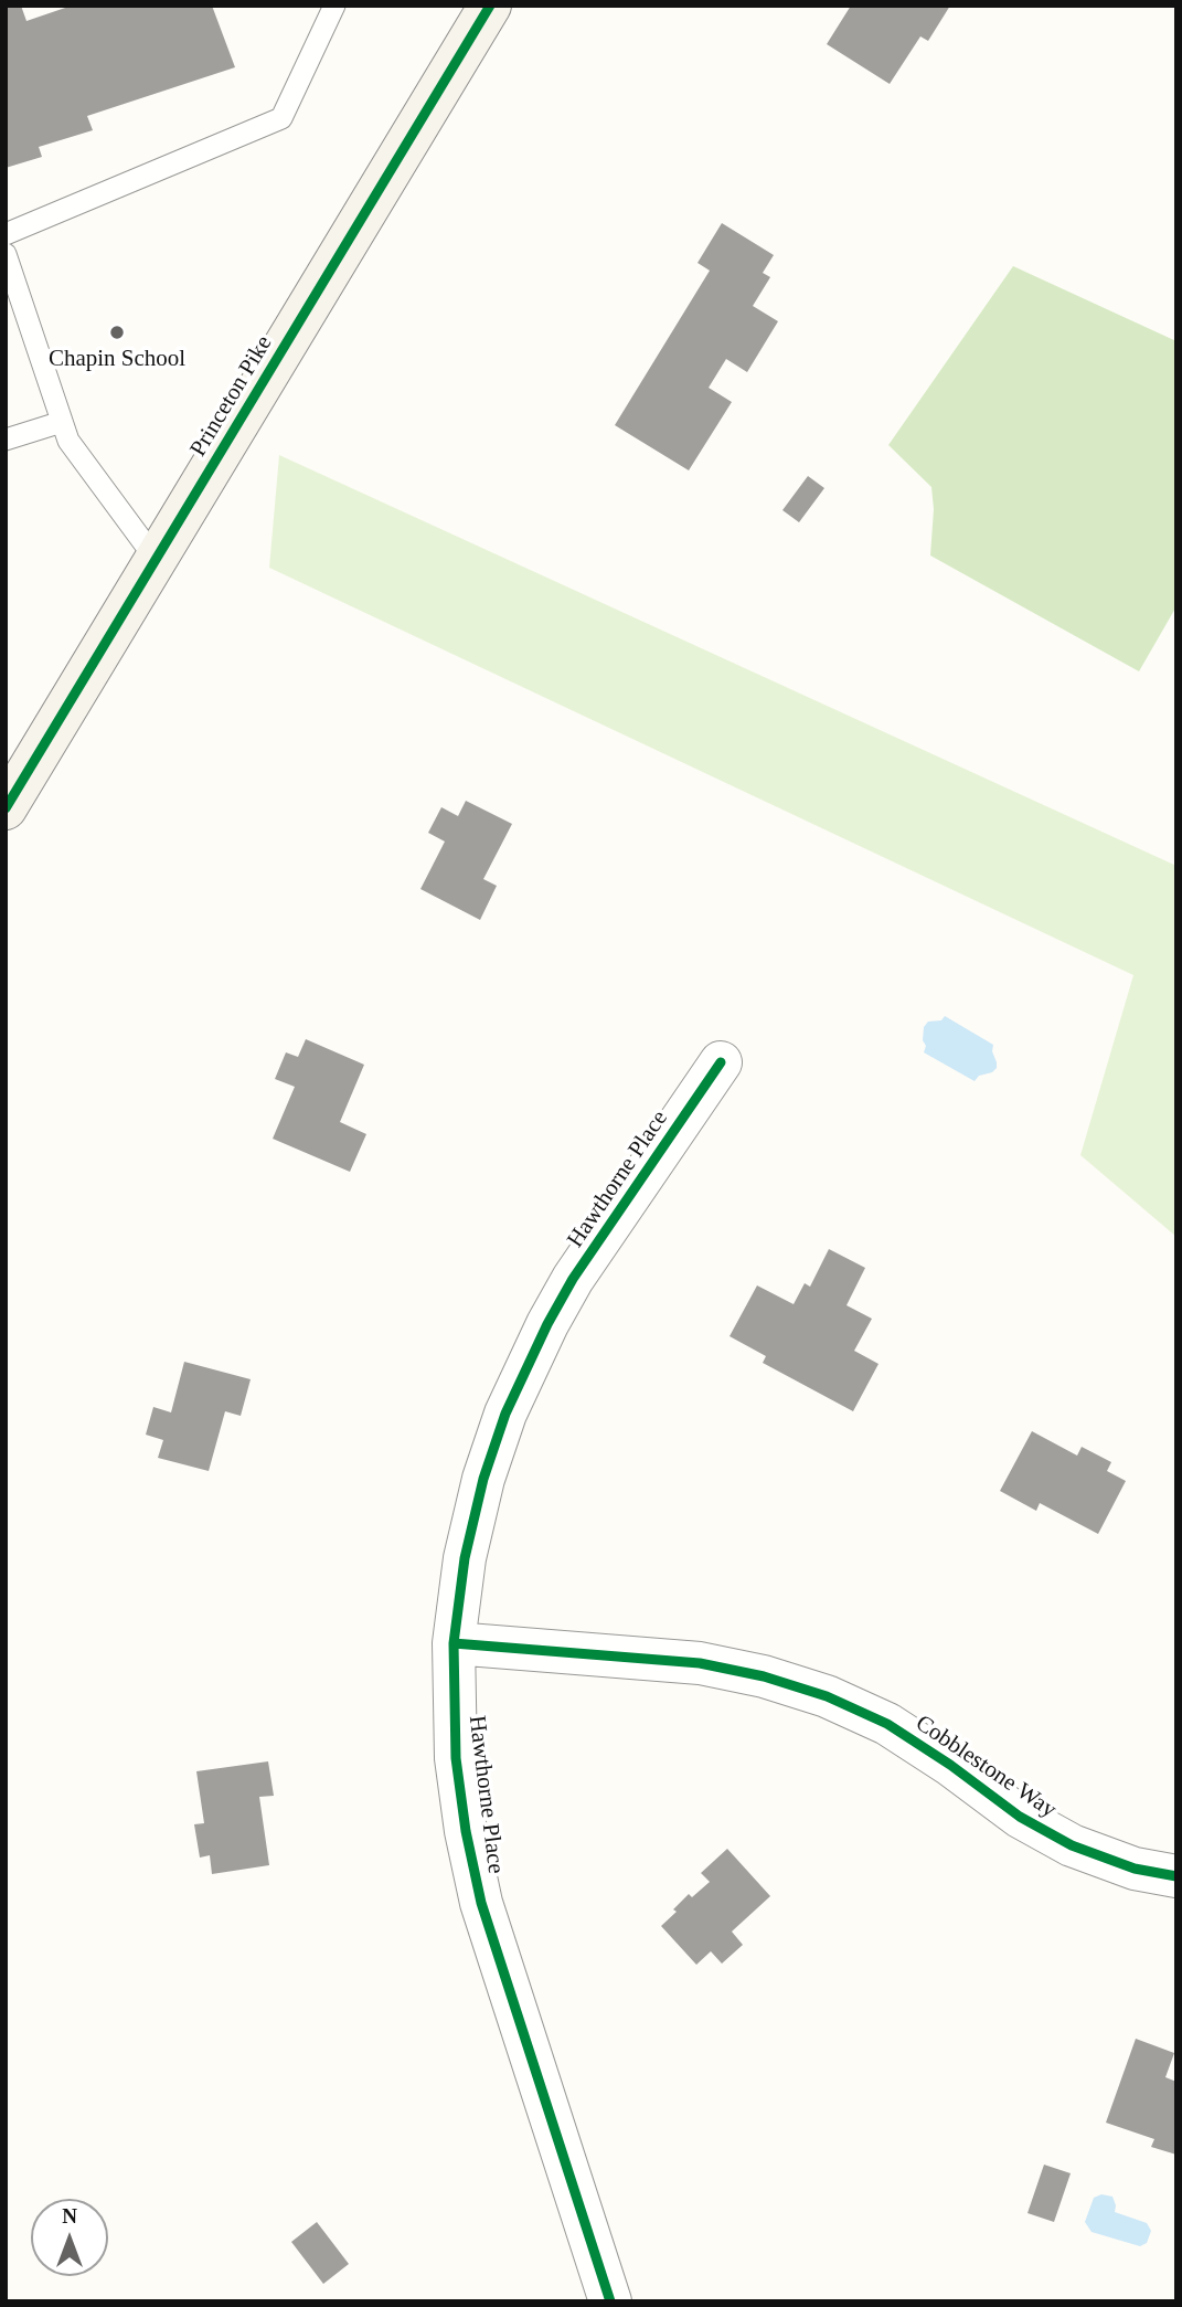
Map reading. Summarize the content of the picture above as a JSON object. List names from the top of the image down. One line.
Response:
{"streets":{"main road":["Princeton Pike"],"street":["Hawthorne Place","Cobblestone Way"]},"crossings":[["Hawthorne Place","Cobblestone Way"]],"places":["Chapin School"],"north":"top"}
